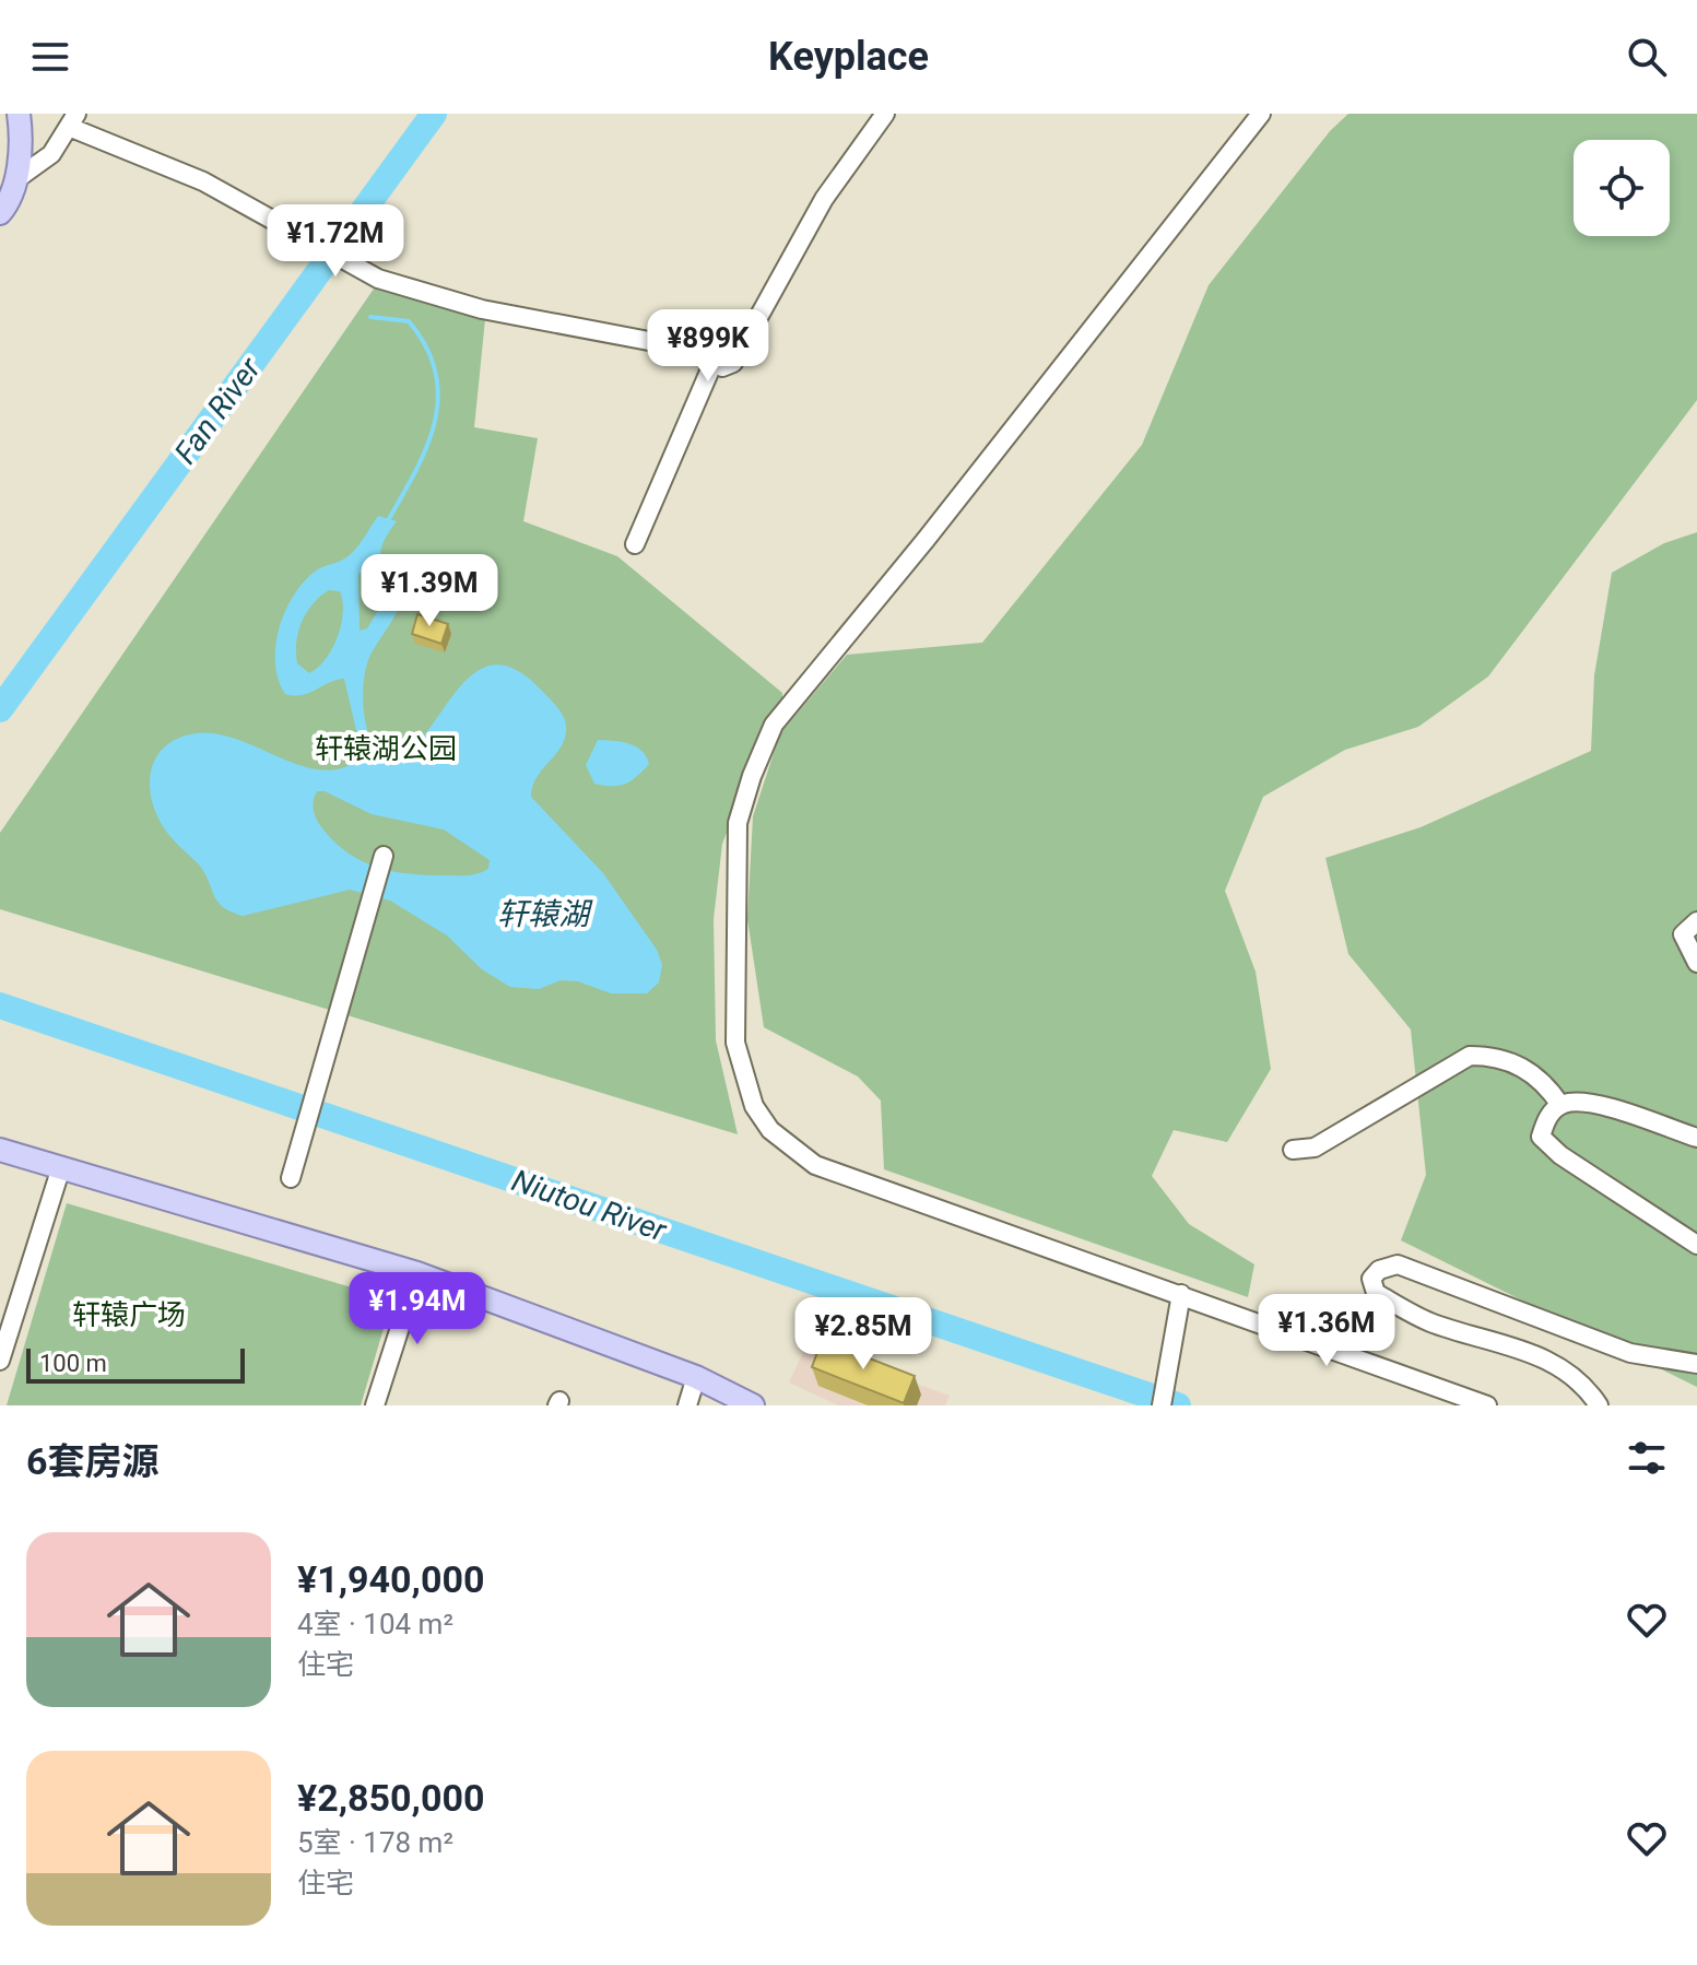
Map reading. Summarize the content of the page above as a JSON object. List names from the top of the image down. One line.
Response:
{"water":["Fan River","轩辕湖","Niutou River"],"parks":["轩辕湖公园","轩辕广场"],"scale_bar":"100 m","page":{"header":"Keyplace","price":["¥1.72M","¥899K","¥1.39M","¥1.94M","¥1.36M","¥2.85M"],"scale":"100 m","heading":"6套房源","list":[{"name":"¥1,940,000","note":"4室 · 104 m² · 住宅"},{"name":"¥2,850,000","note":"5室 · 178 m² · 住宅"}]}}
